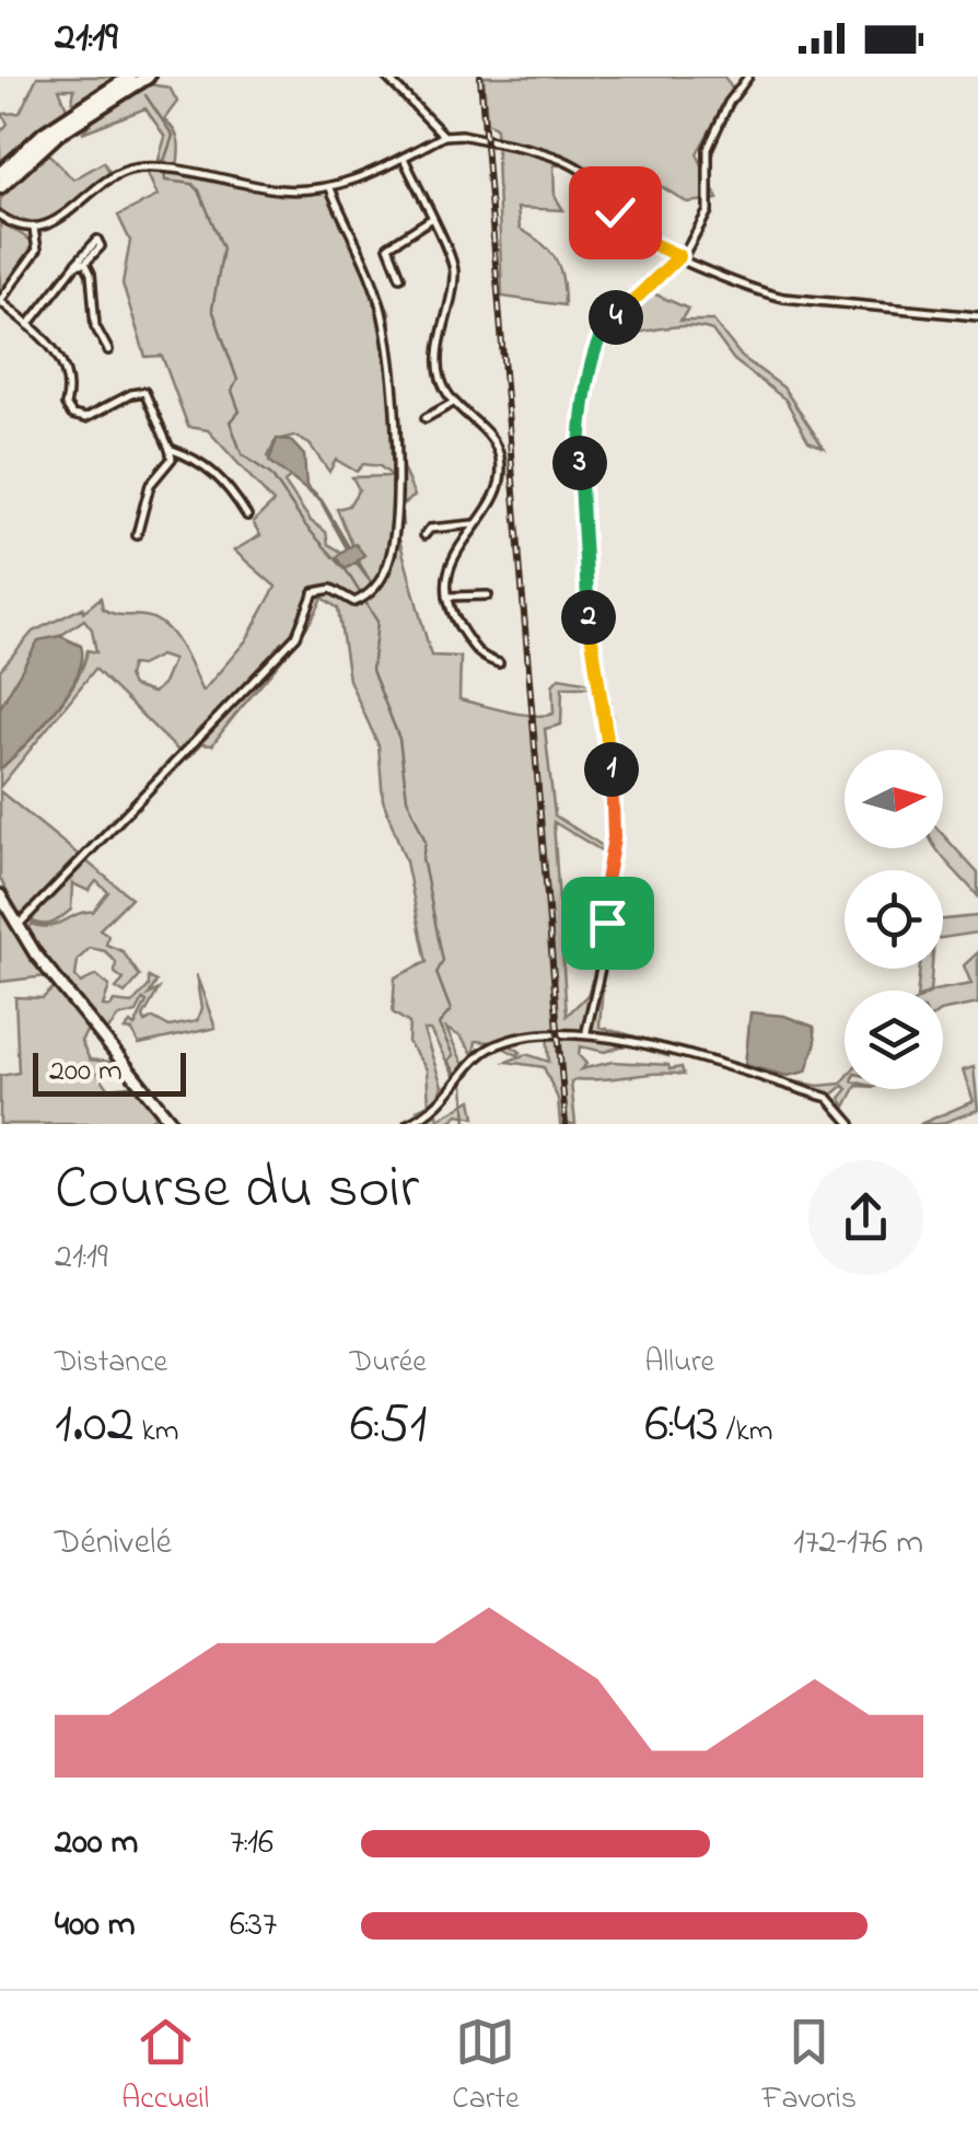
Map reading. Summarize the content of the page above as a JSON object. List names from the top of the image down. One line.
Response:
{"scale_bar":"200 m","north":"right","page":{"status":"21:19","pins":["4","3","2","1"],"scale":"200 m","heading":["Course du soir","21:19"],"stats":[["Distance","1.02 km"],["Durée","6:51"],["Allure","6:43 /km"]],"chart":["Dénivelé","172–176 m"],"list":[{"name":"200 m","note":"7:16"},{"name":"400 m","note":"6:37"}],"tabs":["Accueil","Carte","Favoris"]}}
